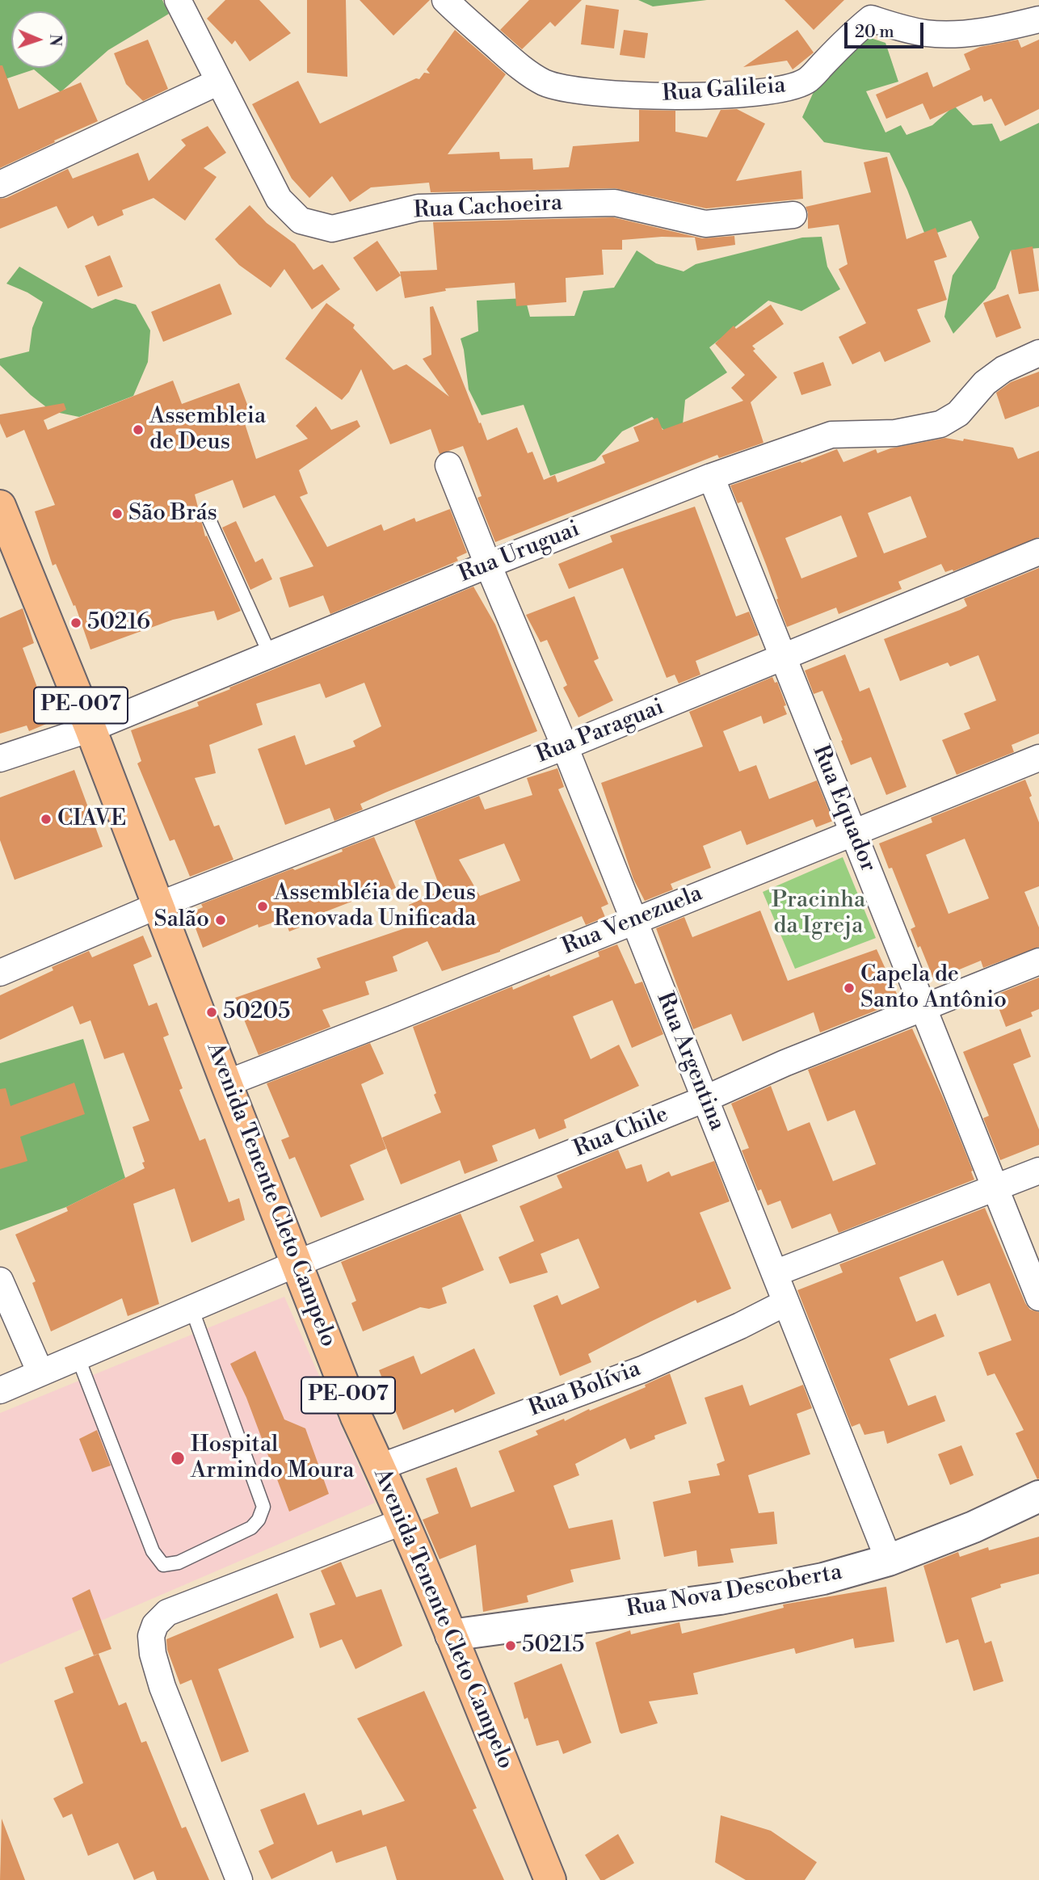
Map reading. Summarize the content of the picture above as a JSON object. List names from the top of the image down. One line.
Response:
{"streets":{"main road":["PE-007","Avenida Tenente Cleto Campelo"],"street":["Rua Galileia","Rua Cachoeira","Rua Uruguai","Rua Paraguai","Rua Equador","Rua Venezuela","Rua Argentina","Rua Chile","Rua Bolívia","Rua Nova Descoberta"]},"crossings":[["Rua Uruguai","Rua Equador"],["Rua Uruguai","Rua Argentina"],["Rua Uruguai","Avenida Tenente Cleto Campelo"],["Rua Paraguai","Rua Equador"],["Rua Paraguai","Rua Argentina"],["Rua Paraguai","Avenida Tenente Cleto Campelo"],["Rua Equador","Rua Venezuela"],["Rua Equador","Rua Chile"],["Rua Venezuela","Rua Argentina"],["Rua Venezuela","Avenida Tenente Cleto Campelo"],["Rua Argentina","Rua Chile"],["Rua Argentina","Rua Bolívia"],["Rua Argentina","Rua Nova Descoberta"],["Rua Chile","Avenida Tenente Cleto Campelo"],["Avenida Tenente Cleto Campelo","Rua Bolívia"],["Avenida Tenente Cleto Campelo","Rua Nova Descoberta"]],"parks":["Pracinha da Igreja"],"places":["Assembleia de Deus","São Brás","50216","CIAVE","Assembléia de Deus Renovada Unificada","Salão","Capela de Santo Antônio","50205","Hospital Armindo Moura","50215"],"scale_bar":"20 m","north":"right"}
